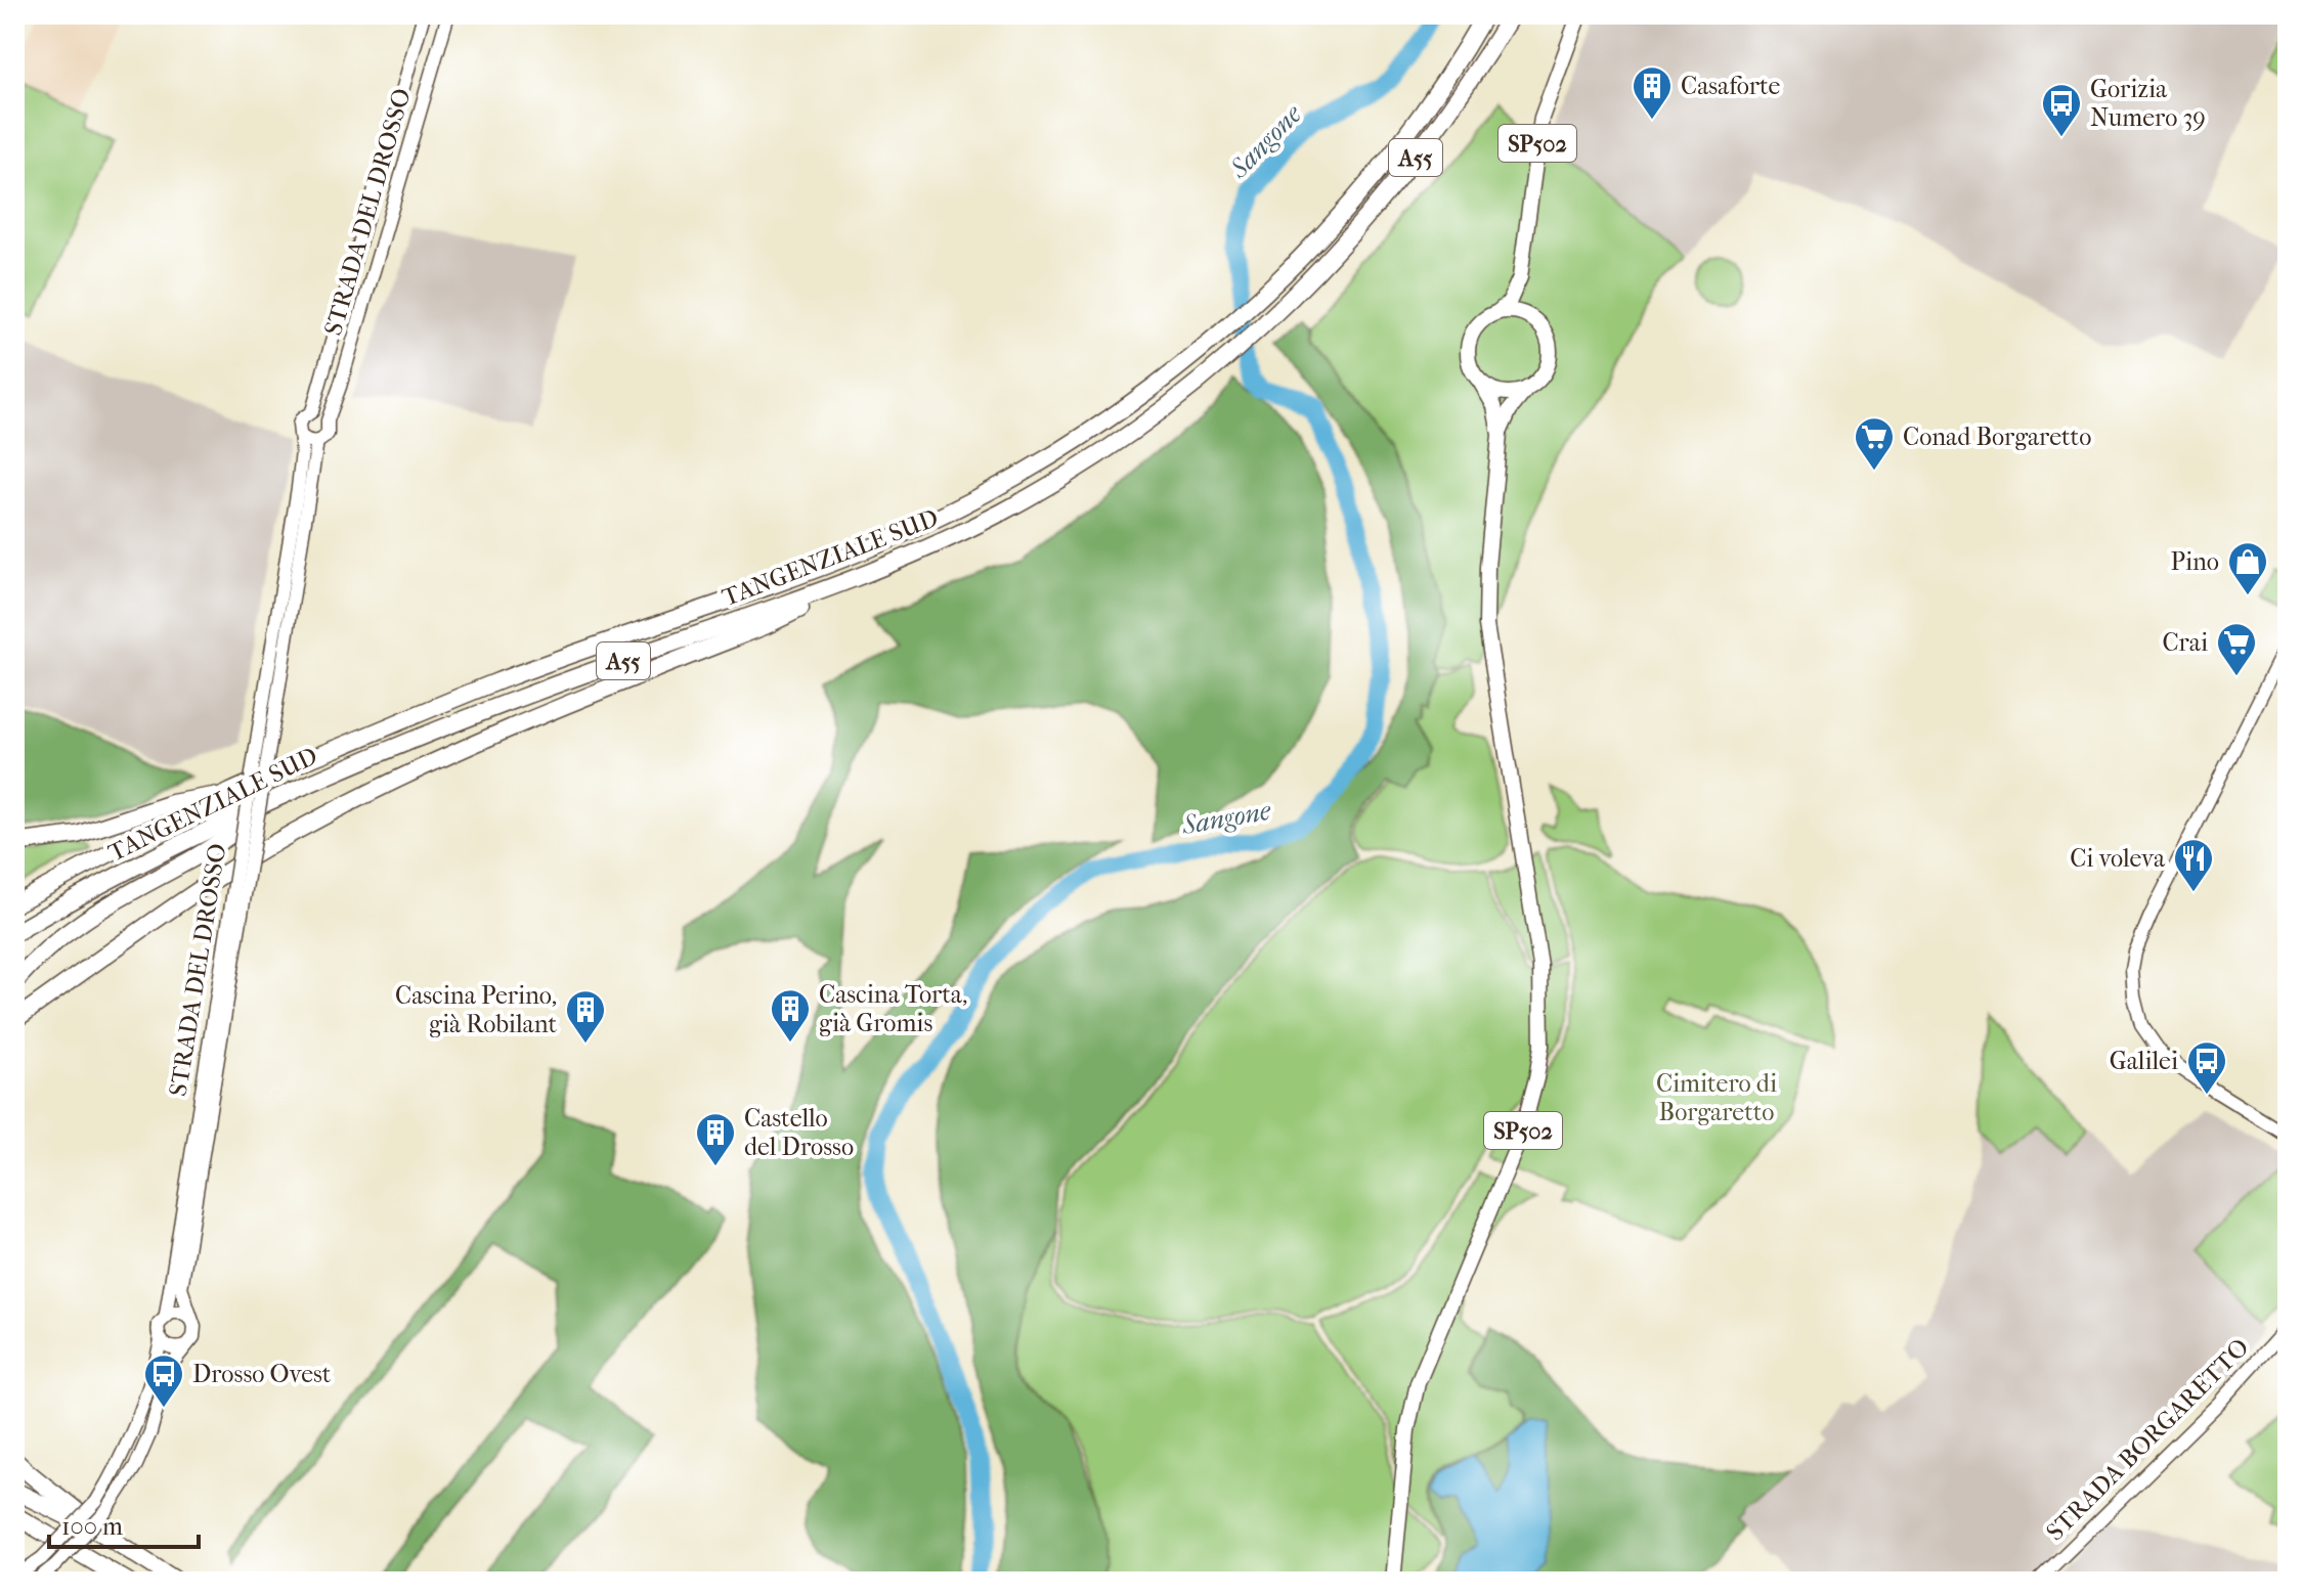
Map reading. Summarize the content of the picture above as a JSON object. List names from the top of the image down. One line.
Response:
{"streets":{"highway":["A55","TANGENZIALE SUD"],"main road":["SP502"],"street":["STRADA DEL DROSSO","STRADA BORGARETTO"]},"water":["Sangone"],"parks":["Cimitero di Borgaretto"],"places":{"building":["Casaforte","Cascina Torta, già Gromis","Cascina Perino, già Robilant","Castello del Drosso"],"bus stop":["Gorizia Numero 39","Galilei","Drosso Ovest"],"supermarket":["Conad Borgaretto","Crai"],"shop":["Pino"],"restaurant":["Ci voleva"]},"scale_bar":"100 m"}
